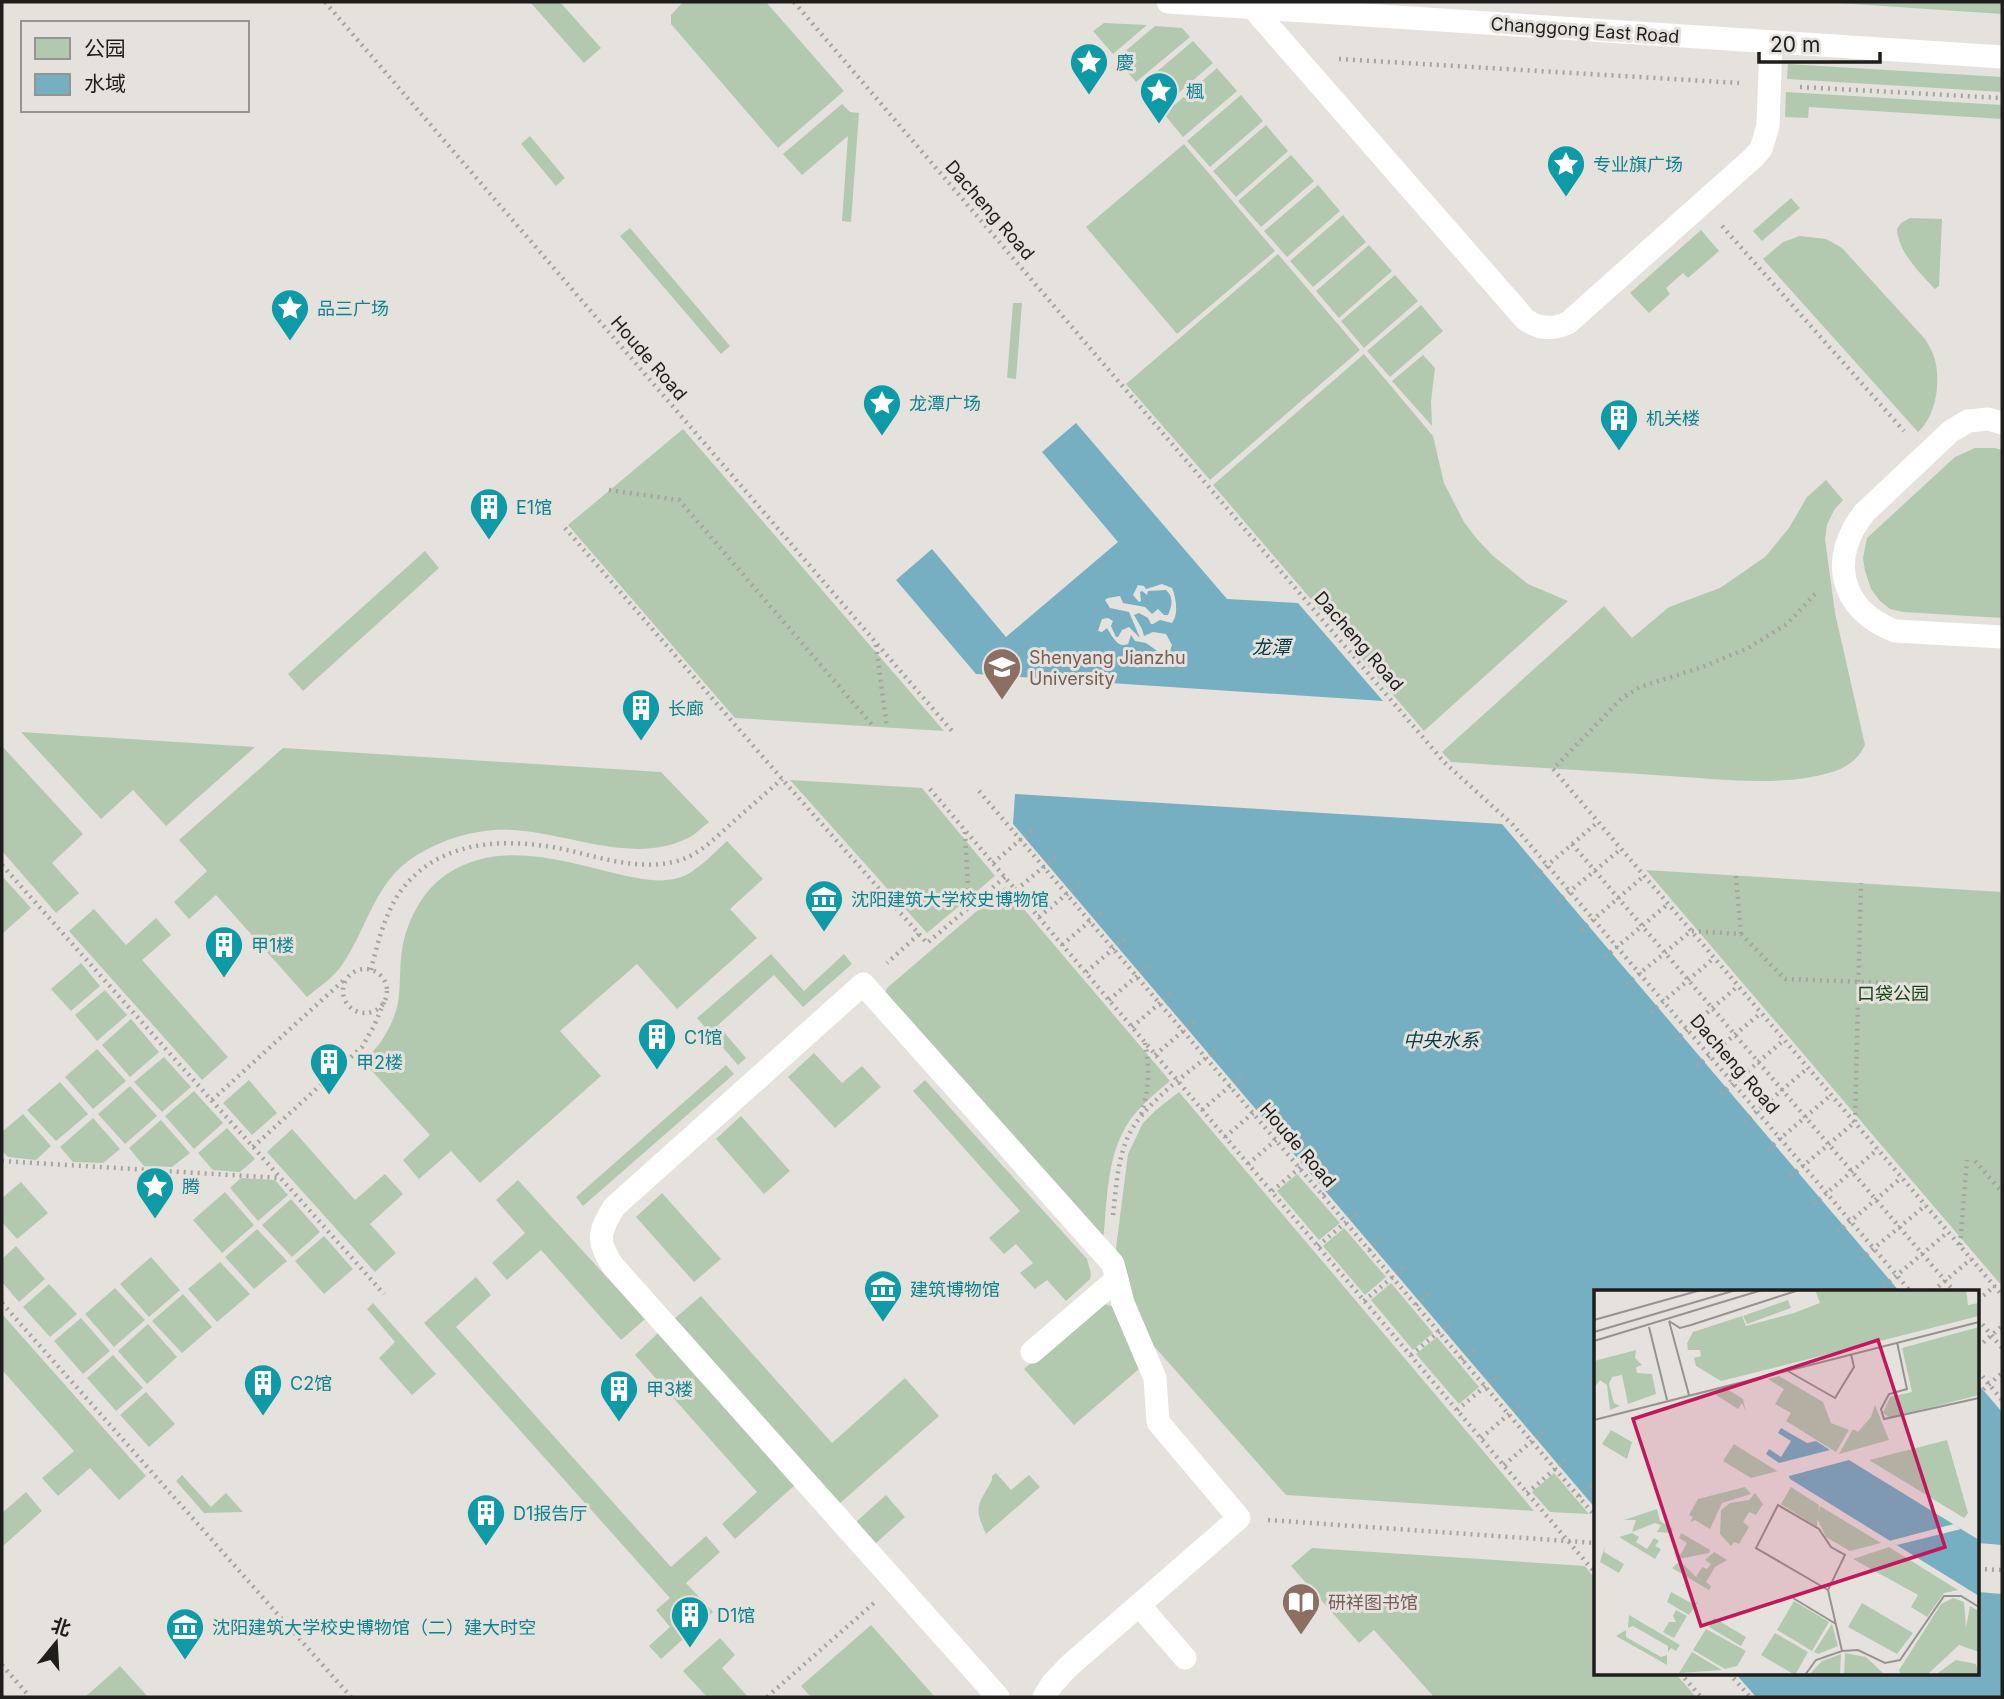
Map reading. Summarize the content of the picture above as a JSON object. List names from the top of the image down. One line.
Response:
{"streets":{"lane":["Changgong East Road"],"path":["Dacheng Road","Houde Road"]},"water":["龙潭","中央水系"],"parks":["口袋公园"],"places":{"place":["慶","楓","专业旗广场","品三广场","龙潭广场","腾"],"building":["机关楼","E1馆","长廊","甲1楼","C1馆","甲2楼","C2馆","甲3楼","D1报告厅","D1馆"],"school or university":["Shenyang Jianzhu University"],"museum":["沈阳建筑大学校史博物馆","建筑博物馆","沈阳建筑大学校史博物馆（二）建大时空"],"library":["研祥图书馆"]},"legend":["公园","水域"],"scale_bar":"20 m","north":"top"}
